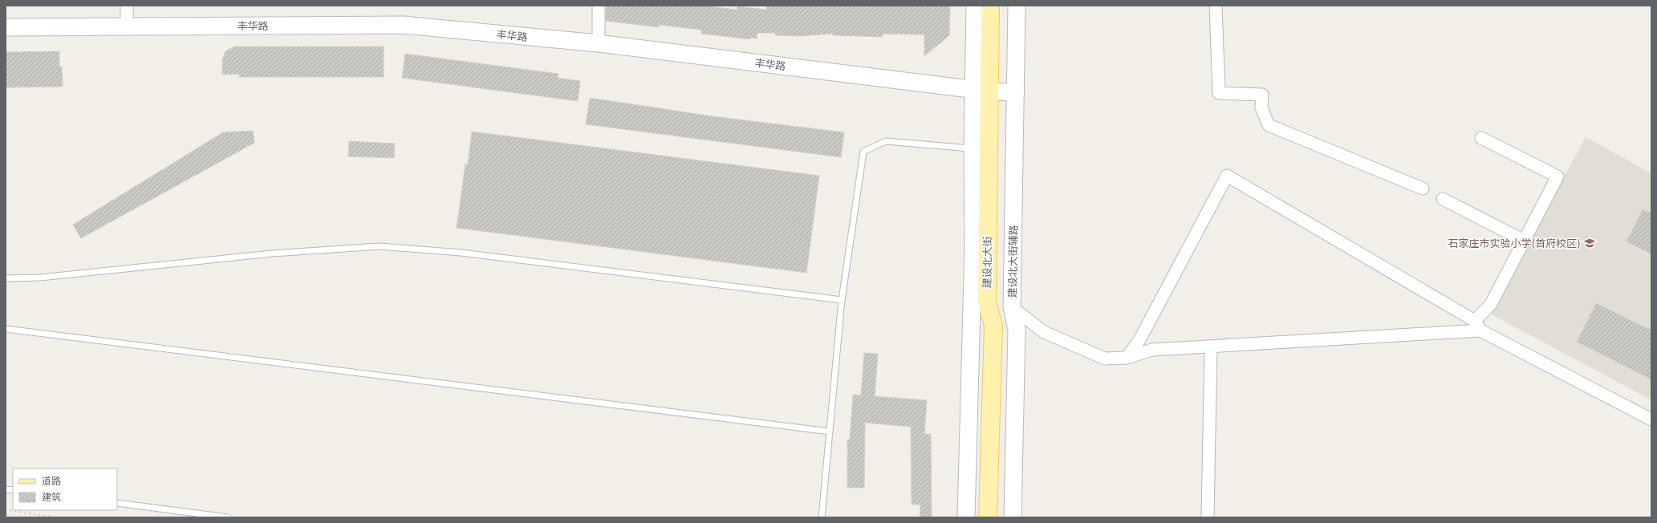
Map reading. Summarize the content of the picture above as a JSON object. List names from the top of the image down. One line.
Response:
{"streets":{"main road":["建设北大街"],"street":["丰华路","建设北大街辅路"]},"crossings":[["丰华路","建设北大街辅路"],["丰华路","建设北大街"],["建设北大街辅路","建设北大街"]],"places":{"school or university":["石家庄市实验小学(首府校区)"]},"legend":["道路","建筑"]}
